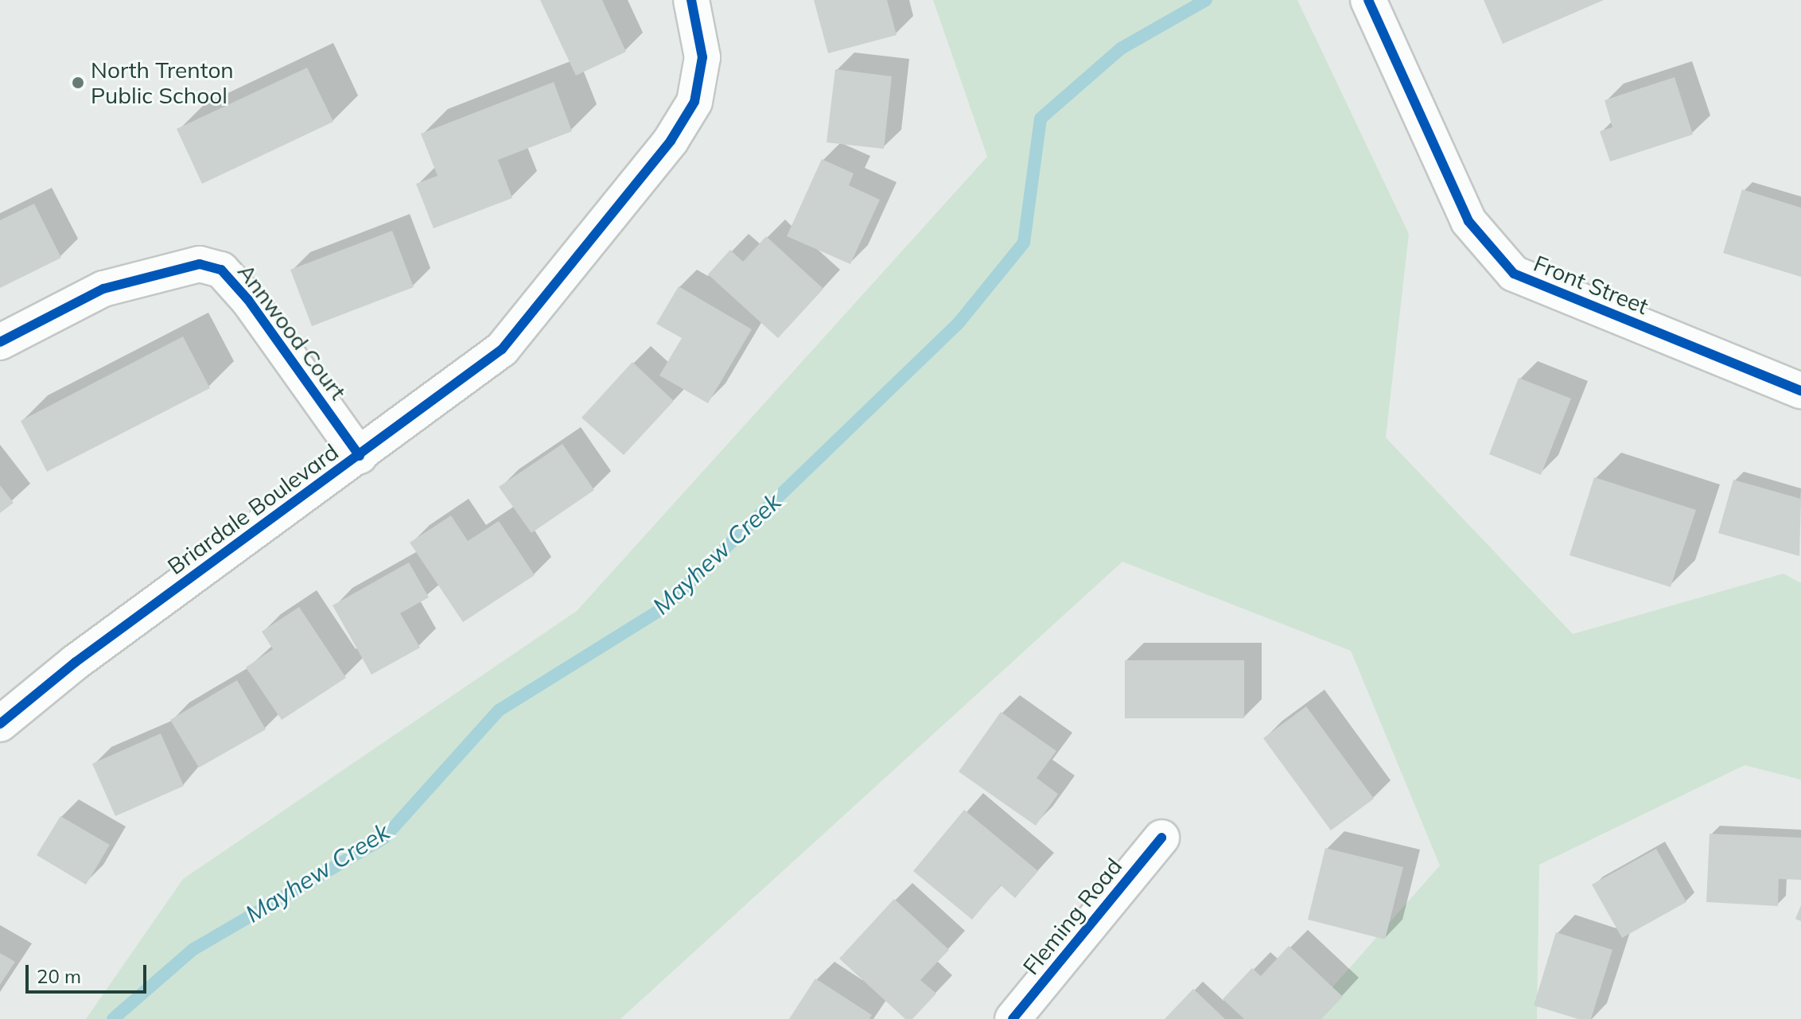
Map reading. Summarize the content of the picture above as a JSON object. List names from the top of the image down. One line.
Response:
{"streets":{"street":["Front Street","Annwood Court","Briardale Boulevard","Fleming Road"]},"crossings":[["Annwood Court","Briardale Boulevard"]],"water":["Mayhew Creek"],"places":["North Trenton Public School"],"scale_bar":"20 m"}
